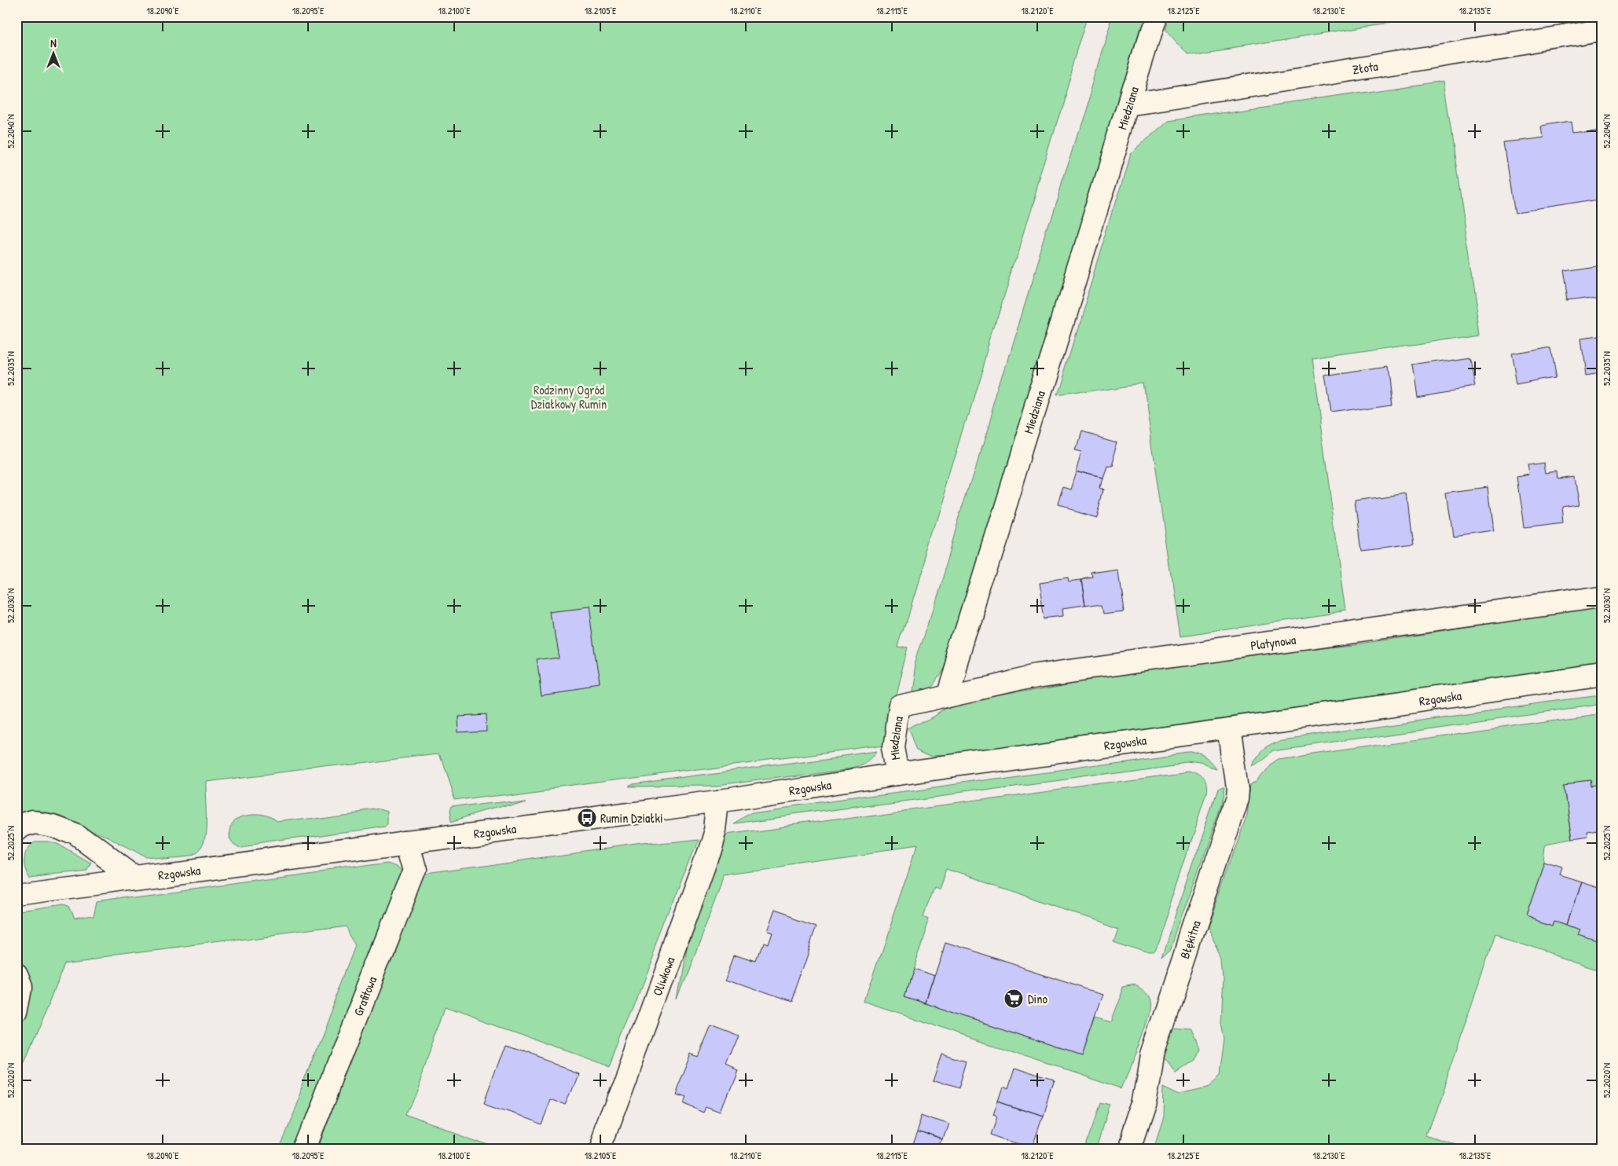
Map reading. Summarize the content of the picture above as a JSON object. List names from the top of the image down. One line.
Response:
{"streets":{"street":["Złota","Miedziana","Platynowa","Rzgowska","Błękitna","Oliwkowa","Grafitowa"]},"crossings":[["Złota","Miedziana"],["Miedziana","Platynowa"],["Miedziana","Rzgowska"],["Rzgowska","Błękitna"],["Rzgowska","Oliwkowa"],["Rzgowska","Grafitowa"]],"parks":["Rodzinny Ogród Działkowy Rumin"],"places":{"bus stop":["Rumin Działki"],"supermarket":["Dino"]},"north":"top","coordinates":["18.2090°E","18.2095°E","18.2100°E","18.2105°E","18.2110°E","18.2115°E","18.2120°E","18.2125°E","18.2130°E","18.2135°E","52.2040°N","52.2035°N","52.2030°N","52.2025°N","52.2020°N"]}
